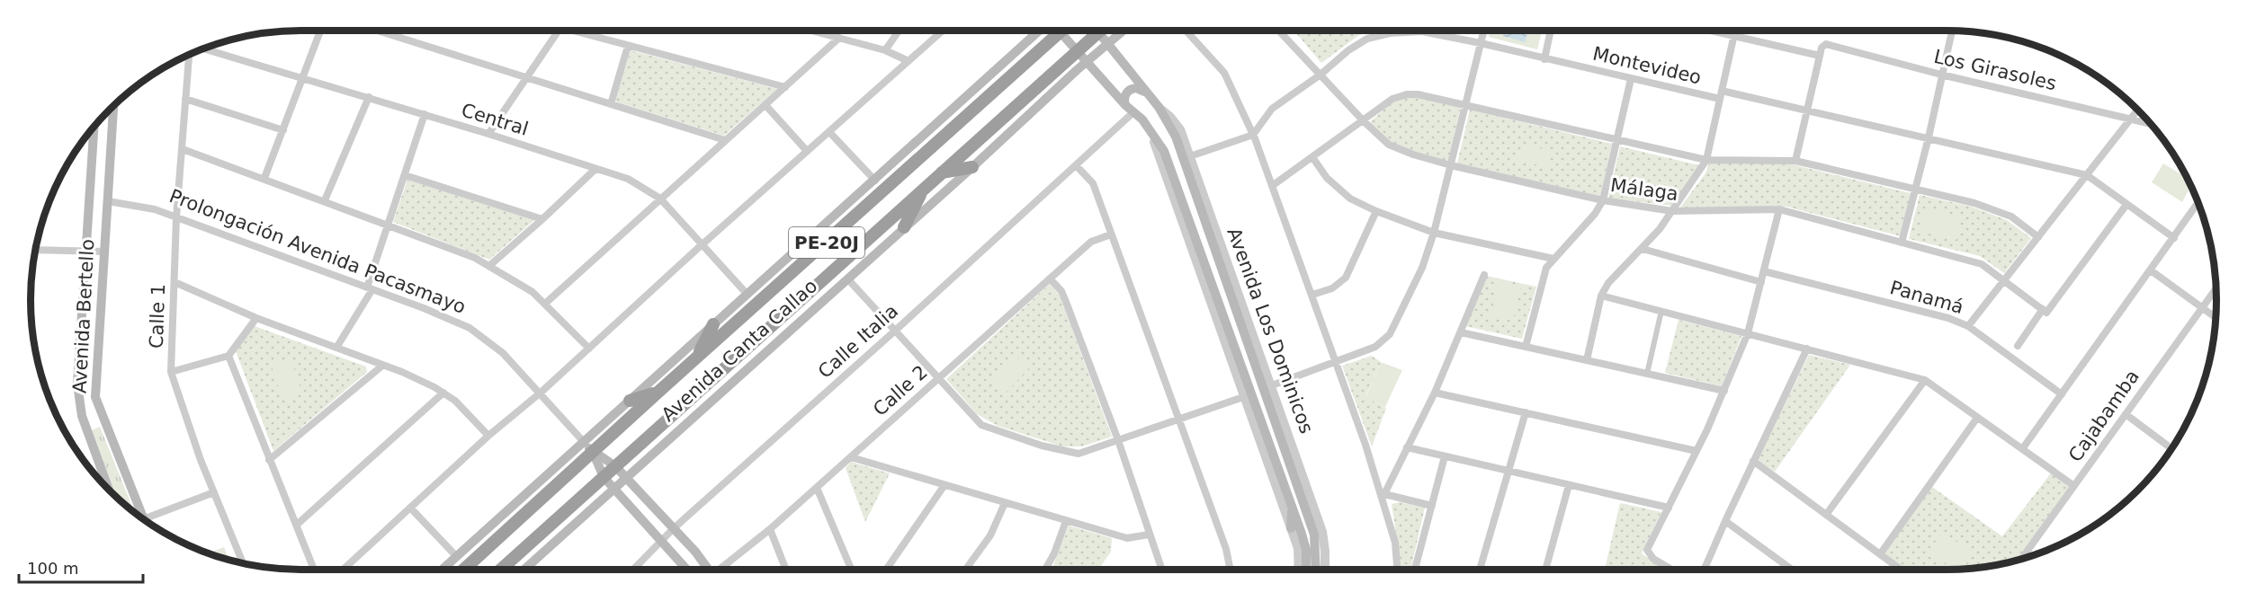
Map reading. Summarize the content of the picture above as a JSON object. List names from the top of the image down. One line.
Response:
{"streets":{"highway":["PE-20J","Avenida Canta Callao"],"main road":["Prolongación Avenida Pacasmayo","Avenida Bertello","Avenida Los Dominicos"],"street":["Montevideo","Los Girasoles","Central","Málaga","Panamá","Calle 1","Calle Italia","Calle 2","Cajabamba"]},"crossings":[["Montevideo","Málaga"],["Central","Avenida Canta Callao"],["Prolongación Avenida Pacasmayo","Avenida Bertello"],["Prolongación Avenida Pacasmayo","Calle 1"],["Prolongación Avenida Pacasmayo","Avenida Canta Callao"],["Avenida Los Dominicos","Calle Italia"],["Avenida Los Dominicos","Avenida Canta Callao"]],"scale_bar":"100 m"}
